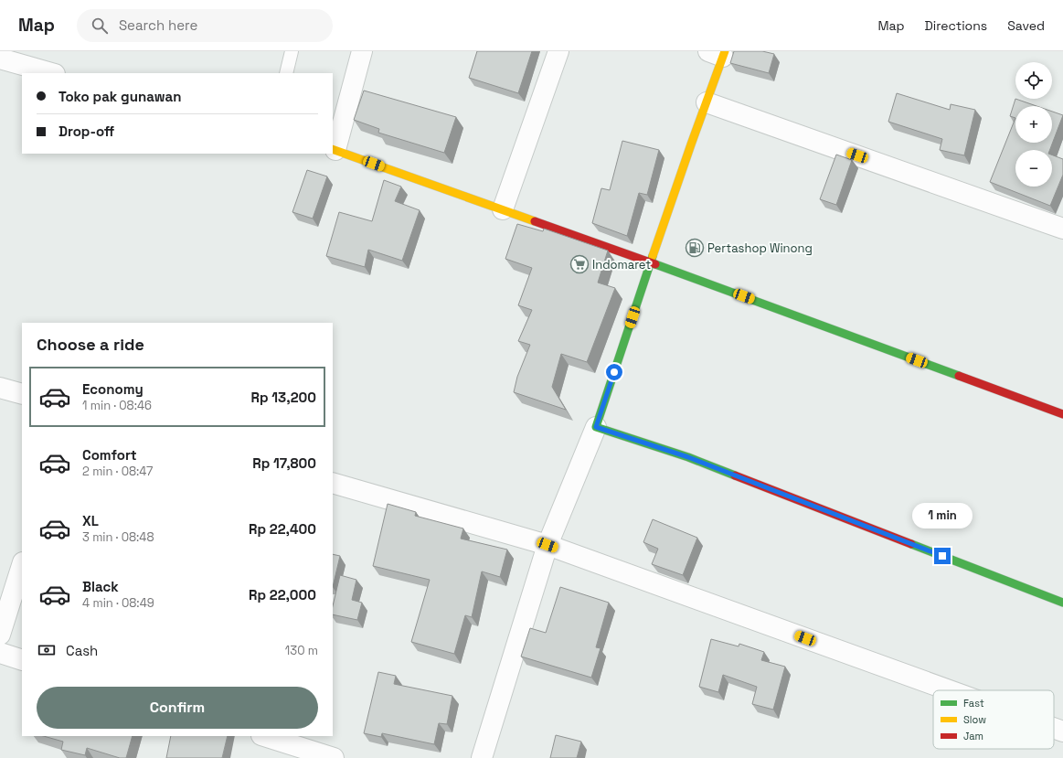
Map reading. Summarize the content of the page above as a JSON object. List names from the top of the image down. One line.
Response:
{"places":{"fuel station":["Pertashop Winong"],"supermarket":["Indomaret"]},"legend":["Fast","Slow","Jam"],"page":{"header":"Map","search":"Search here","nav":["Map","Directions","Saved"],"map_buttons":["+","−"],"banner":["Toko pak gunawan","Drop-off"],"heading":"Choose a ride","list":[{"name":"Economy","note":"1 min · 08:46","value":"Rp 13,200"},{"name":"Comfort","note":"2 min · 08:47","value":"Rp 17,800"},{"name":"XL","note":"3 min · 08:48","value":"Rp 22,400"},{"name":"Black","note":"4 min · 08:49","value":"Rp 22,000"}],"bubble":"1 min","pay":["Cash","130 m"],"buttons":"Confirm"}}
